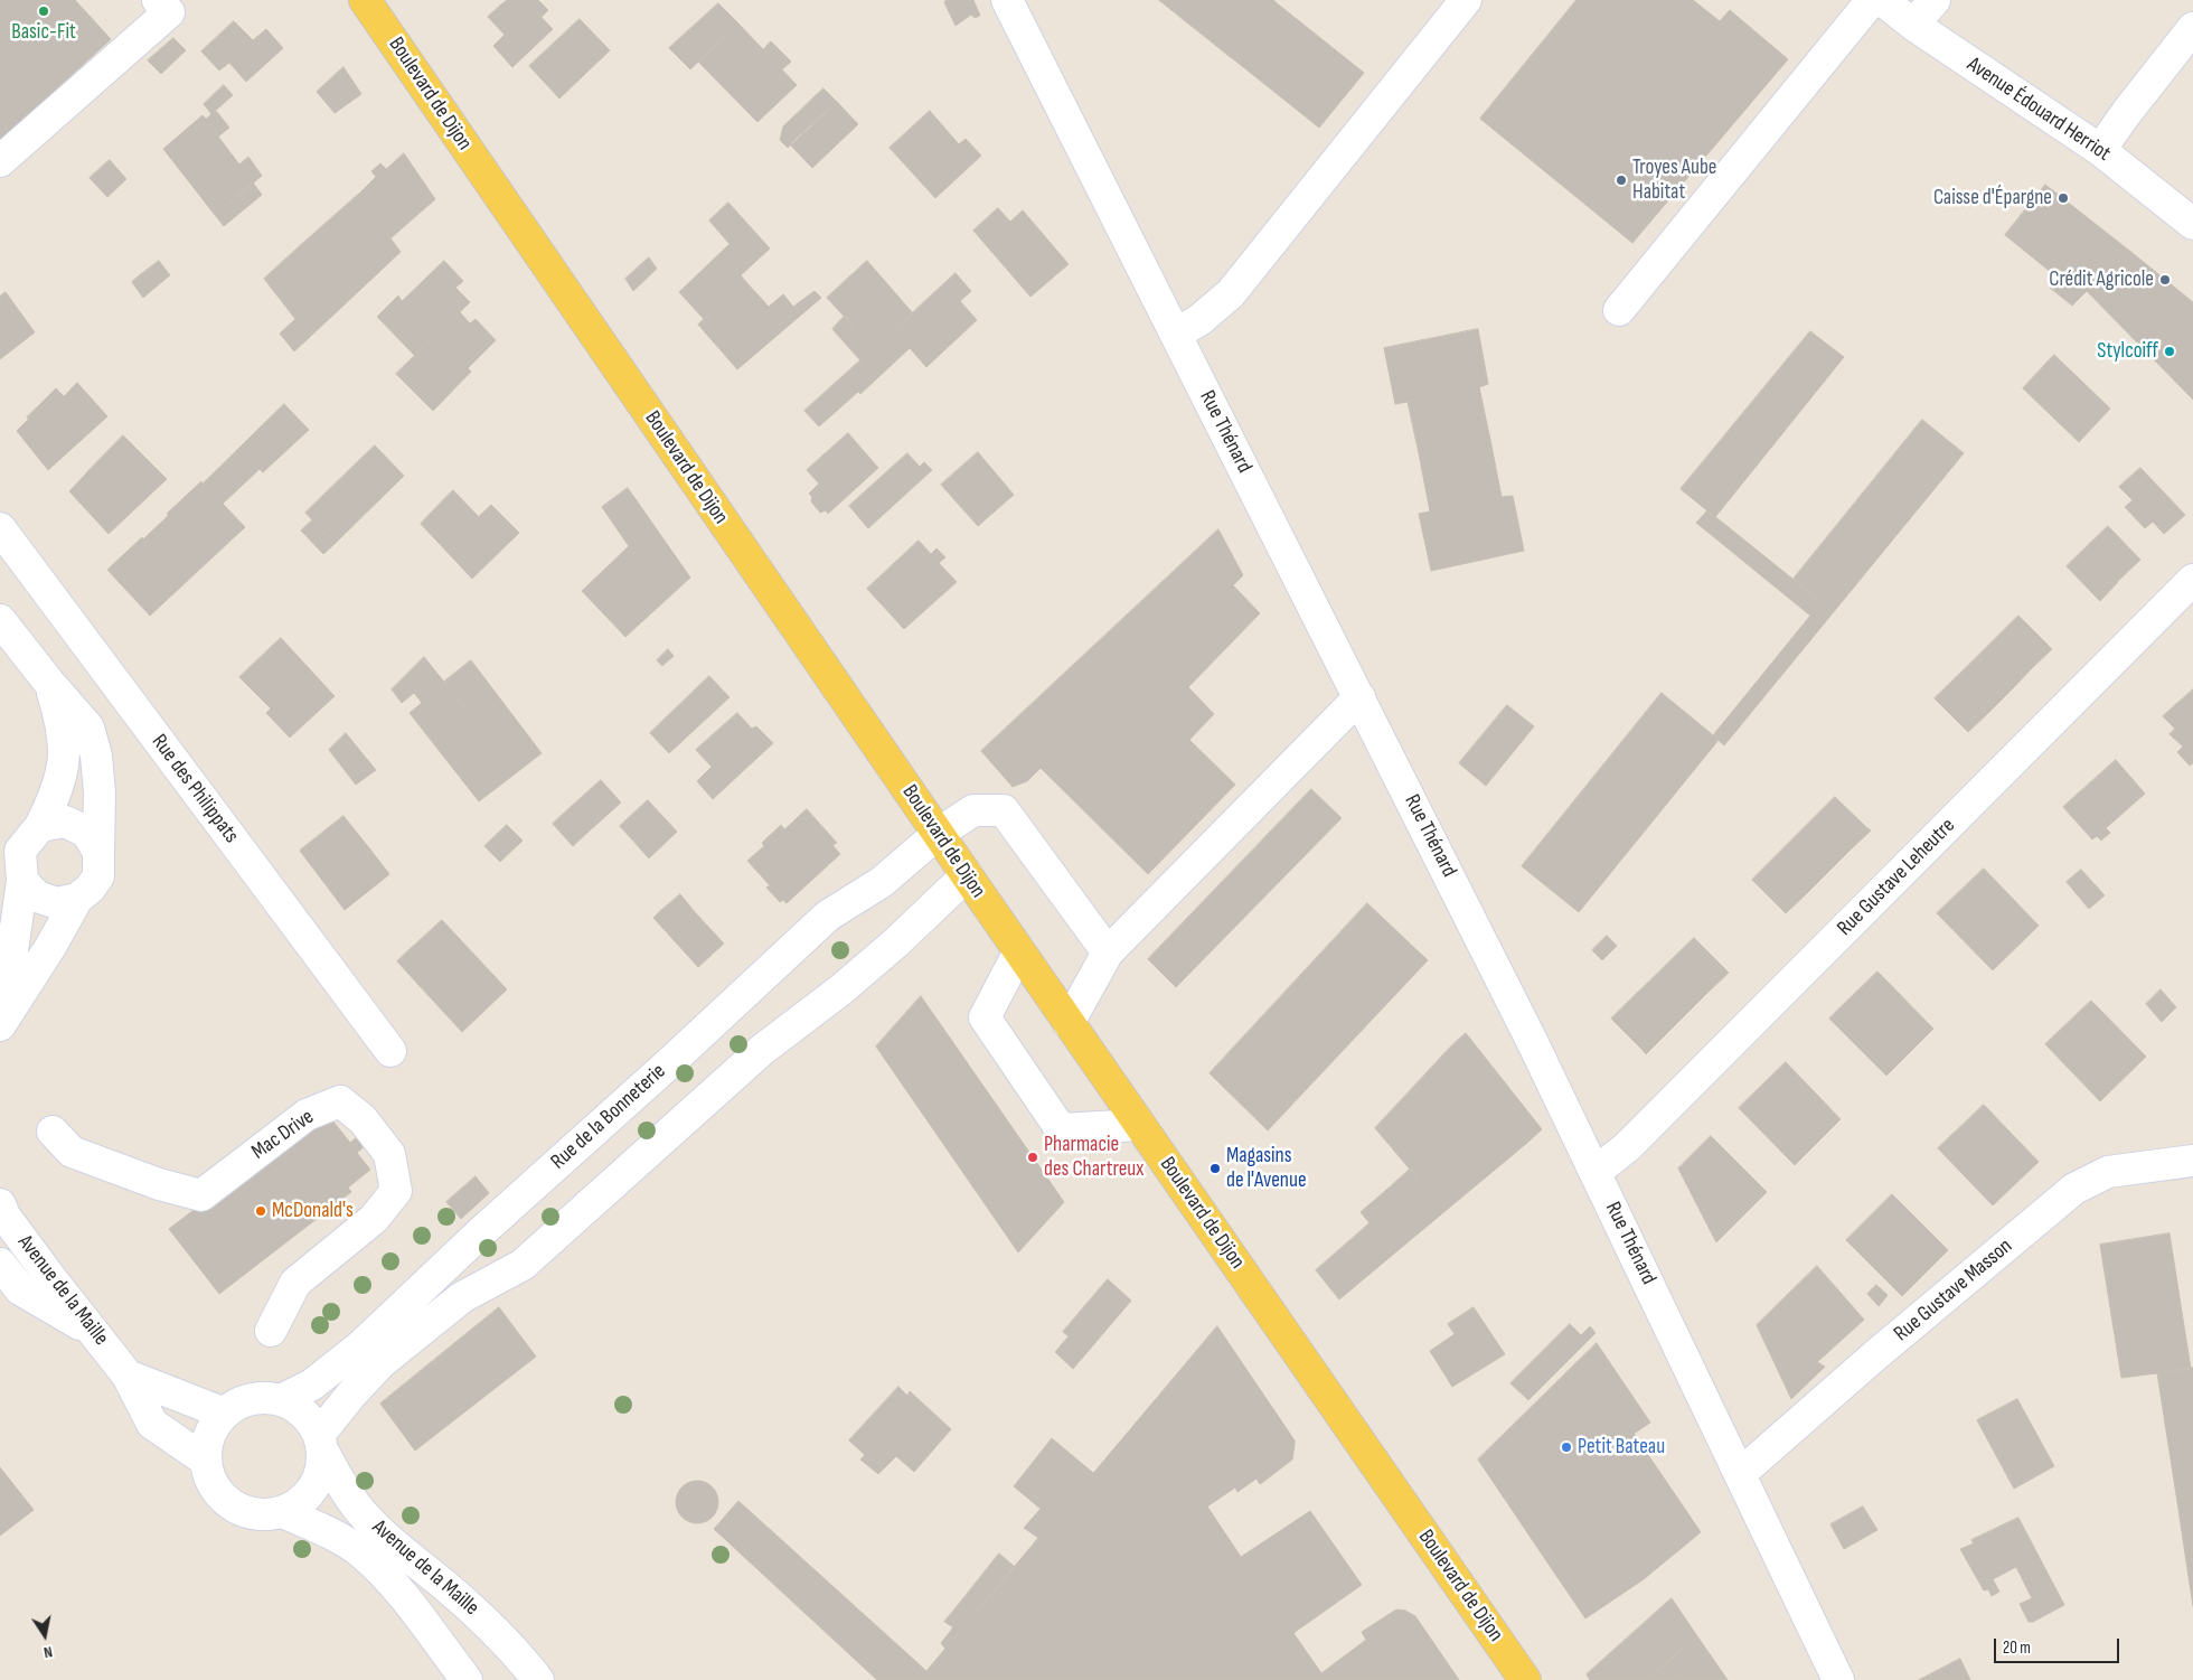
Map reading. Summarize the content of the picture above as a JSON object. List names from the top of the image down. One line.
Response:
{"streets":{"main road":["Boulevard de Dijon"],"street":["Avenue Édouard Herriot","Rue Thénard","Rue des Philippats","Rue Gustave Leheutre","Rue de la Bonneterie","Mac Drive","Avenue de la Maille","Rue Gustave Masson"]},"crossings":[["Boulevard de Dijon","Rue de la Bonneterie"],["Rue Thénard","Rue Gustave Leheutre"],["Rue Thénard","Rue Gustave Masson"],["Rue de la Bonneterie","Avenue de la Maille"]],"places":["Basic-Fit","Troyes Aube Habitat","Caisse d'Épargne","Crédit Agricole","Stylcoiff","Pharmacie des Chartreux","Magasins de l'Avenue","McDonald's","Petit Bateau"],"scale_bar":"20 m","north":"bottom"}
